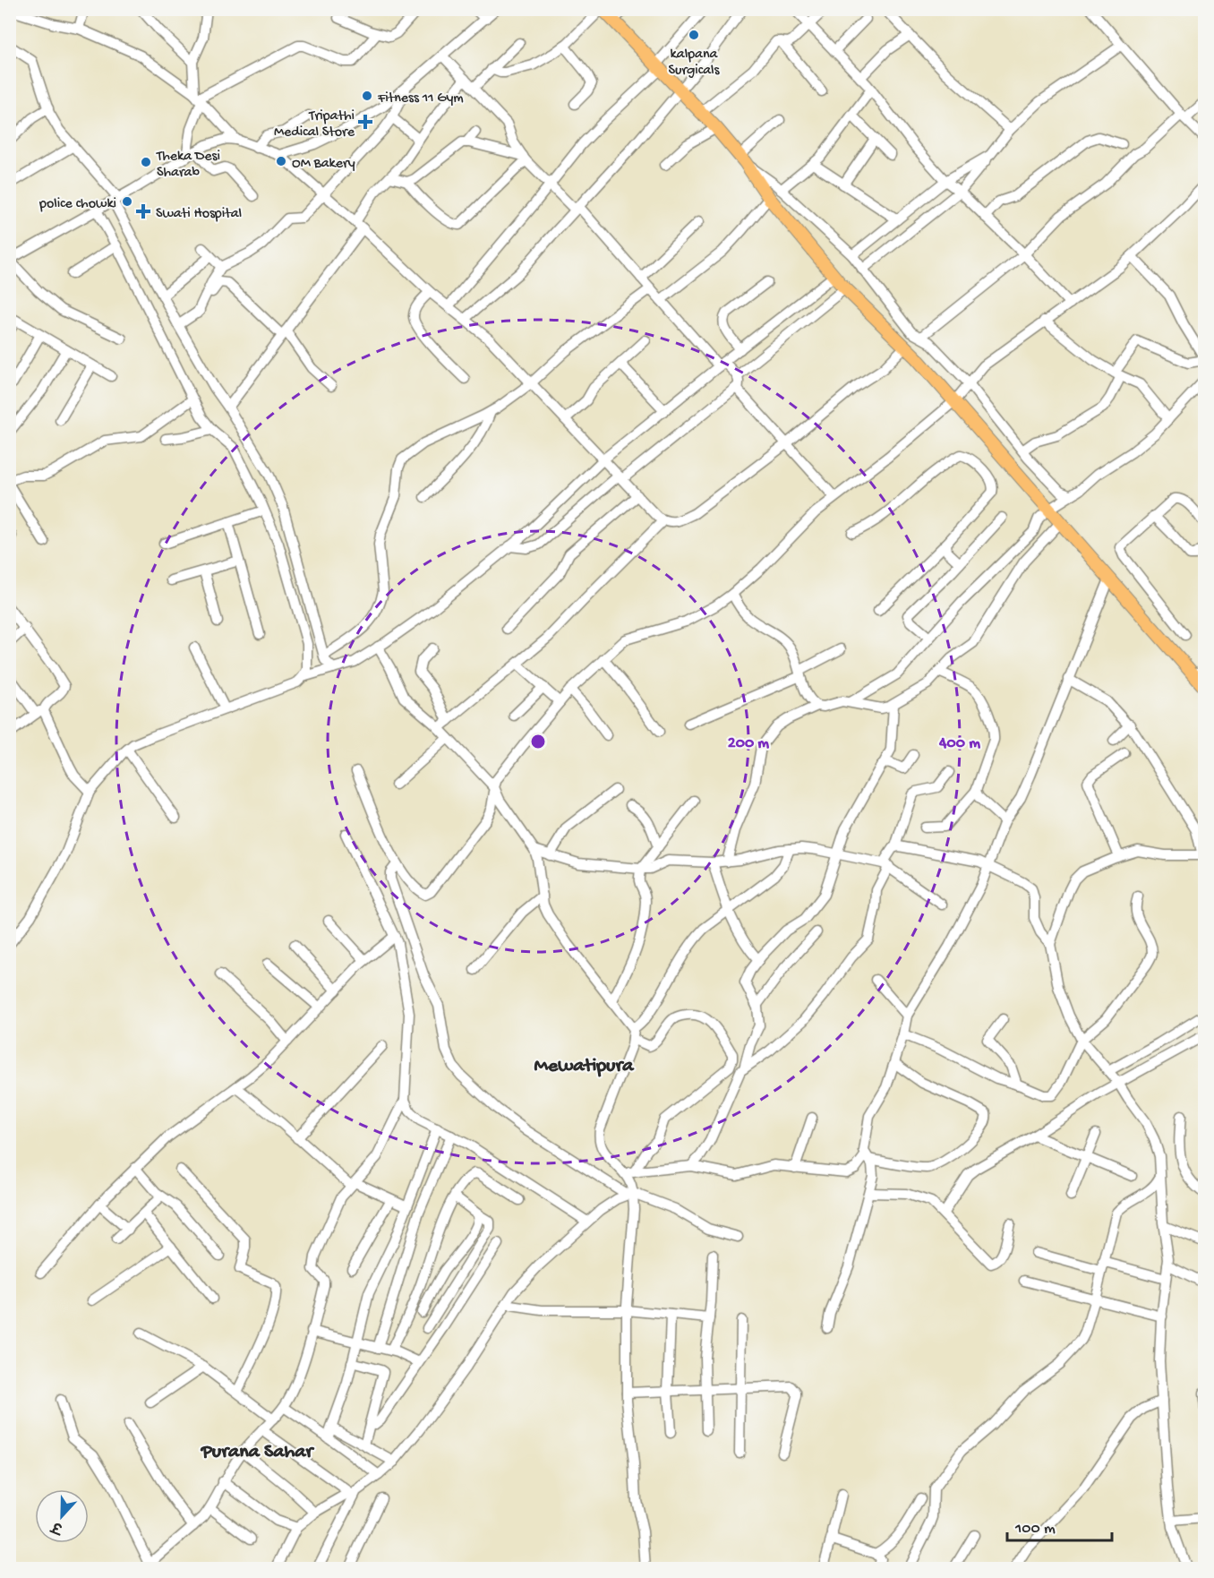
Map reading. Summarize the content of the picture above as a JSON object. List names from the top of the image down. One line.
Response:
{"districts":["Mewatipura","Purana Sahar"],"places":{"other":["kalpana Surgicals","Fitness 11 Gym","OM Bakery","Theka Desi Sharab","police chowki"],"health":["Tripathi Medical Store","Swati Hospital"]},"scale_bar":"100 m","north":"bottom","rings":["200 m","400 m"]}
